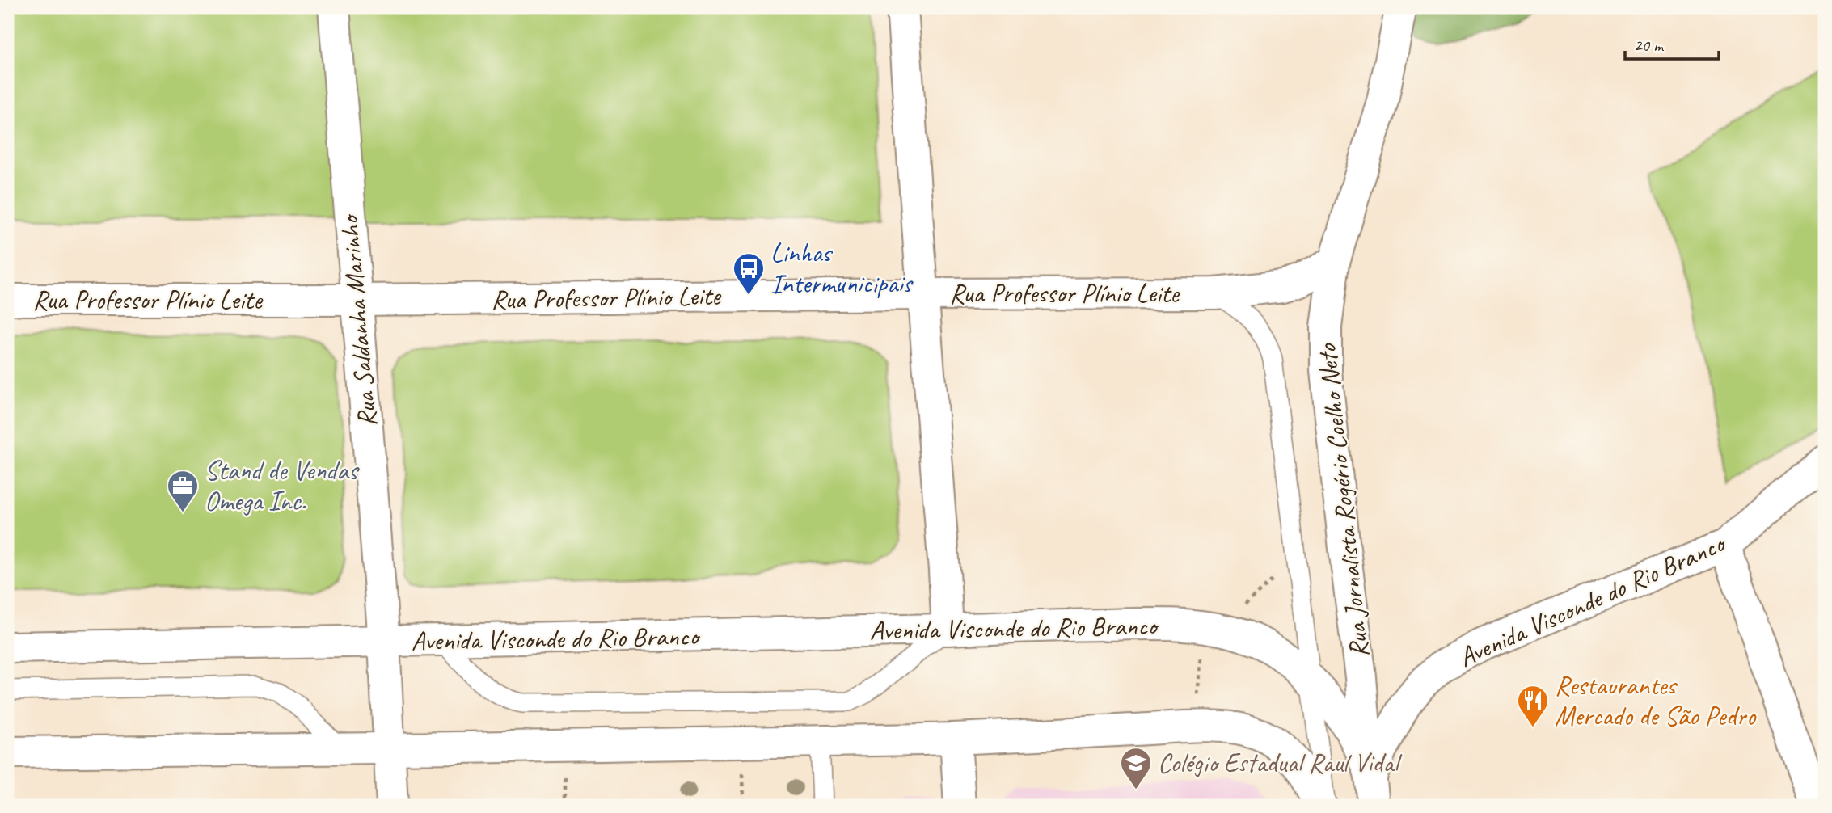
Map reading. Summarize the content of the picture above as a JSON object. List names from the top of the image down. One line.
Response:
{"streets":{"street":["Rua Professor Plínio Leite","Rua Saldanha Marinho","Rua Jornalista Rogério Coelho Neto","Avenida Visconde do Rio Branco"]},"crossings":[["Rua Professor Plínio Leite","Rua Saldanha Marinho"],["Rua Professor Plínio Leite","Rua Jornalista Rogério Coelho Neto"],["Rua Saldanha Marinho","Avenida Visconde do Rio Branco"],["Rua Jornalista Rogério Coelho Neto","Avenida Visconde do Rio Branco"]],"places":{"bus stop":["Linhas Intermunicipais"],"office":["Stand de Vendas Omega Inc."],"restaurant":["Restaurantes Mercado de São Pedro"],"school or university":["Colégio Estadual Raul Vidal"]},"scale_bar":"20 m"}
